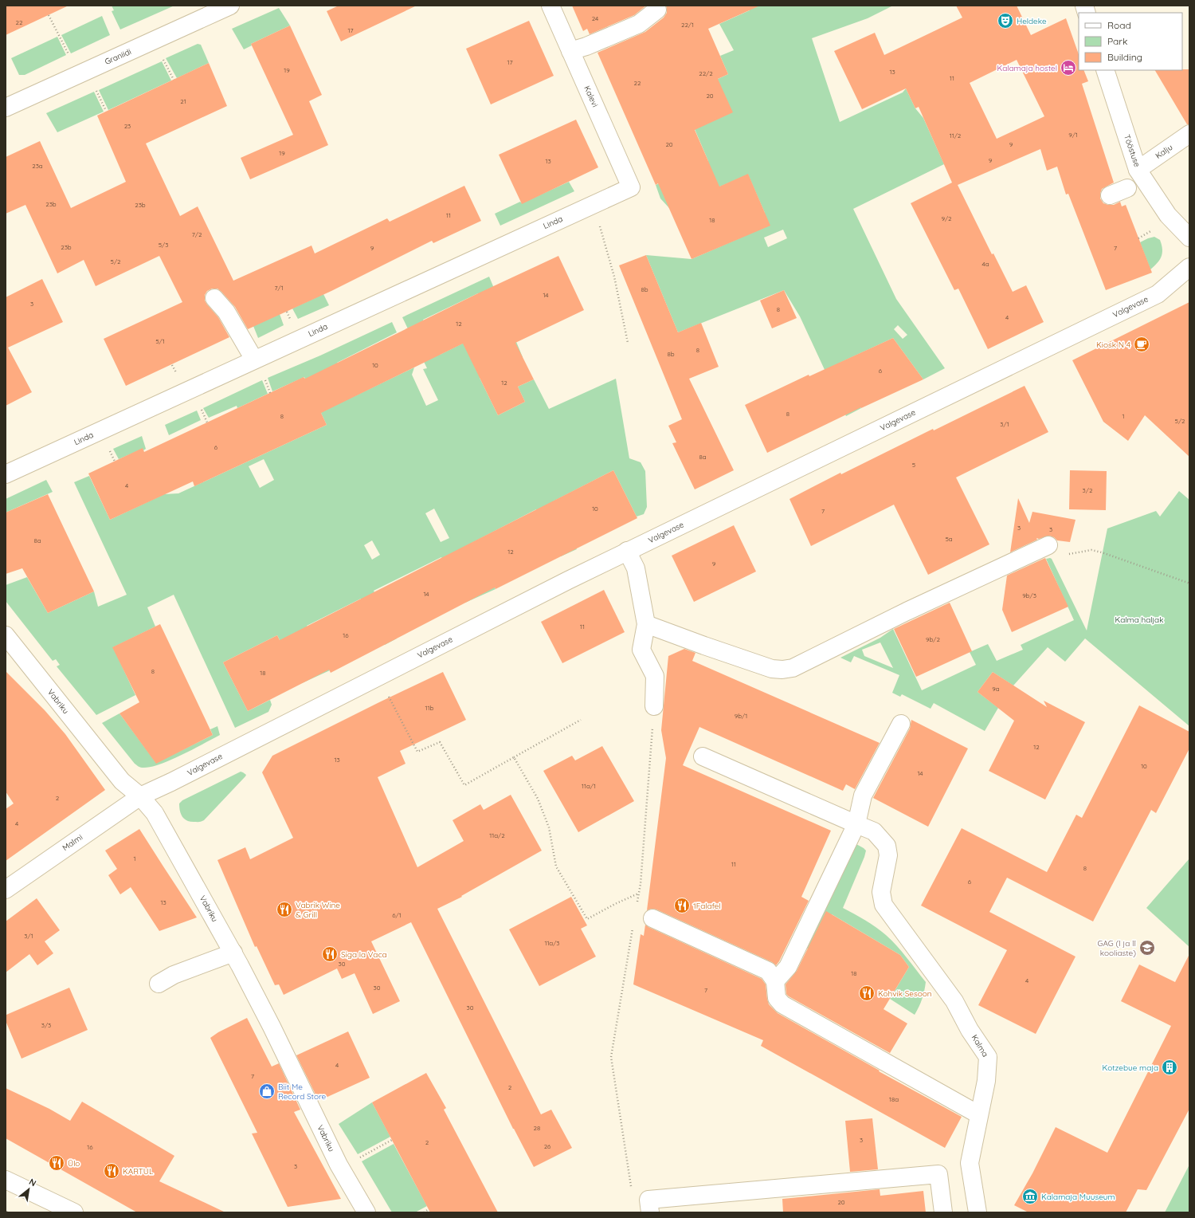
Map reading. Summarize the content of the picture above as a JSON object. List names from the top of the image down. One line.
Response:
{"streets":{"street":["Graniidi","Kalevi","Tööstuse","Kalju","Linda","Valgevase","Vabriku","Malmi","Kalma"]},"crossings":[["Kalevi","Linda"],["Tööstuse","Kalju"],["Valgevase","Vabriku"],["Valgevase","Malmi"],["Vabriku","Malmi"]],"parks":["Kalma haljak"],"places":{"theatre":["Heldeke"],"hotel":["Kalamaja hostel"],"cafe":["Kiosk N 4"],"restaurant":["1Falafel","Vabrik Wine & Grill","Siga la Vaca","Kohvik Sesoon","Ülo","KARTUL"],"school or university":["GAG (I ja II kooliaste)"],"building":["Kotzebue maja"],"shop":["Biit Me Record Store"],"museum":["Kalamaja Muuseum"]},"house_numbers":["24","22","22/1","17","17","19","13","22/2","11","22","20","21","23","9/1","11/2","20","9","19","9","13","23a","23b","23b","11","9/2","18","7/2","5/3","23b","9","7","5/2","4a","7/1","8b","14","3","8","4","12","5/1","8","8b","10","6","12","8","8","1","5/2","3/1","6","8a","5","4","3/2","10","7","3","3","5a","8a","12","9","14","9b/3","11","16","9b/2","8","18","9a","11b","9b/1","12","13","10","14","11a/1","2","4","11a/2","1","11","8","6","13","6/1","3/1","11a/3","30","18","4","30","7","30","3/3","4","7","2","18a","28","3","2","26","16","3","20"],"legend":["Road","Park","Building"],"north":"top right"}
